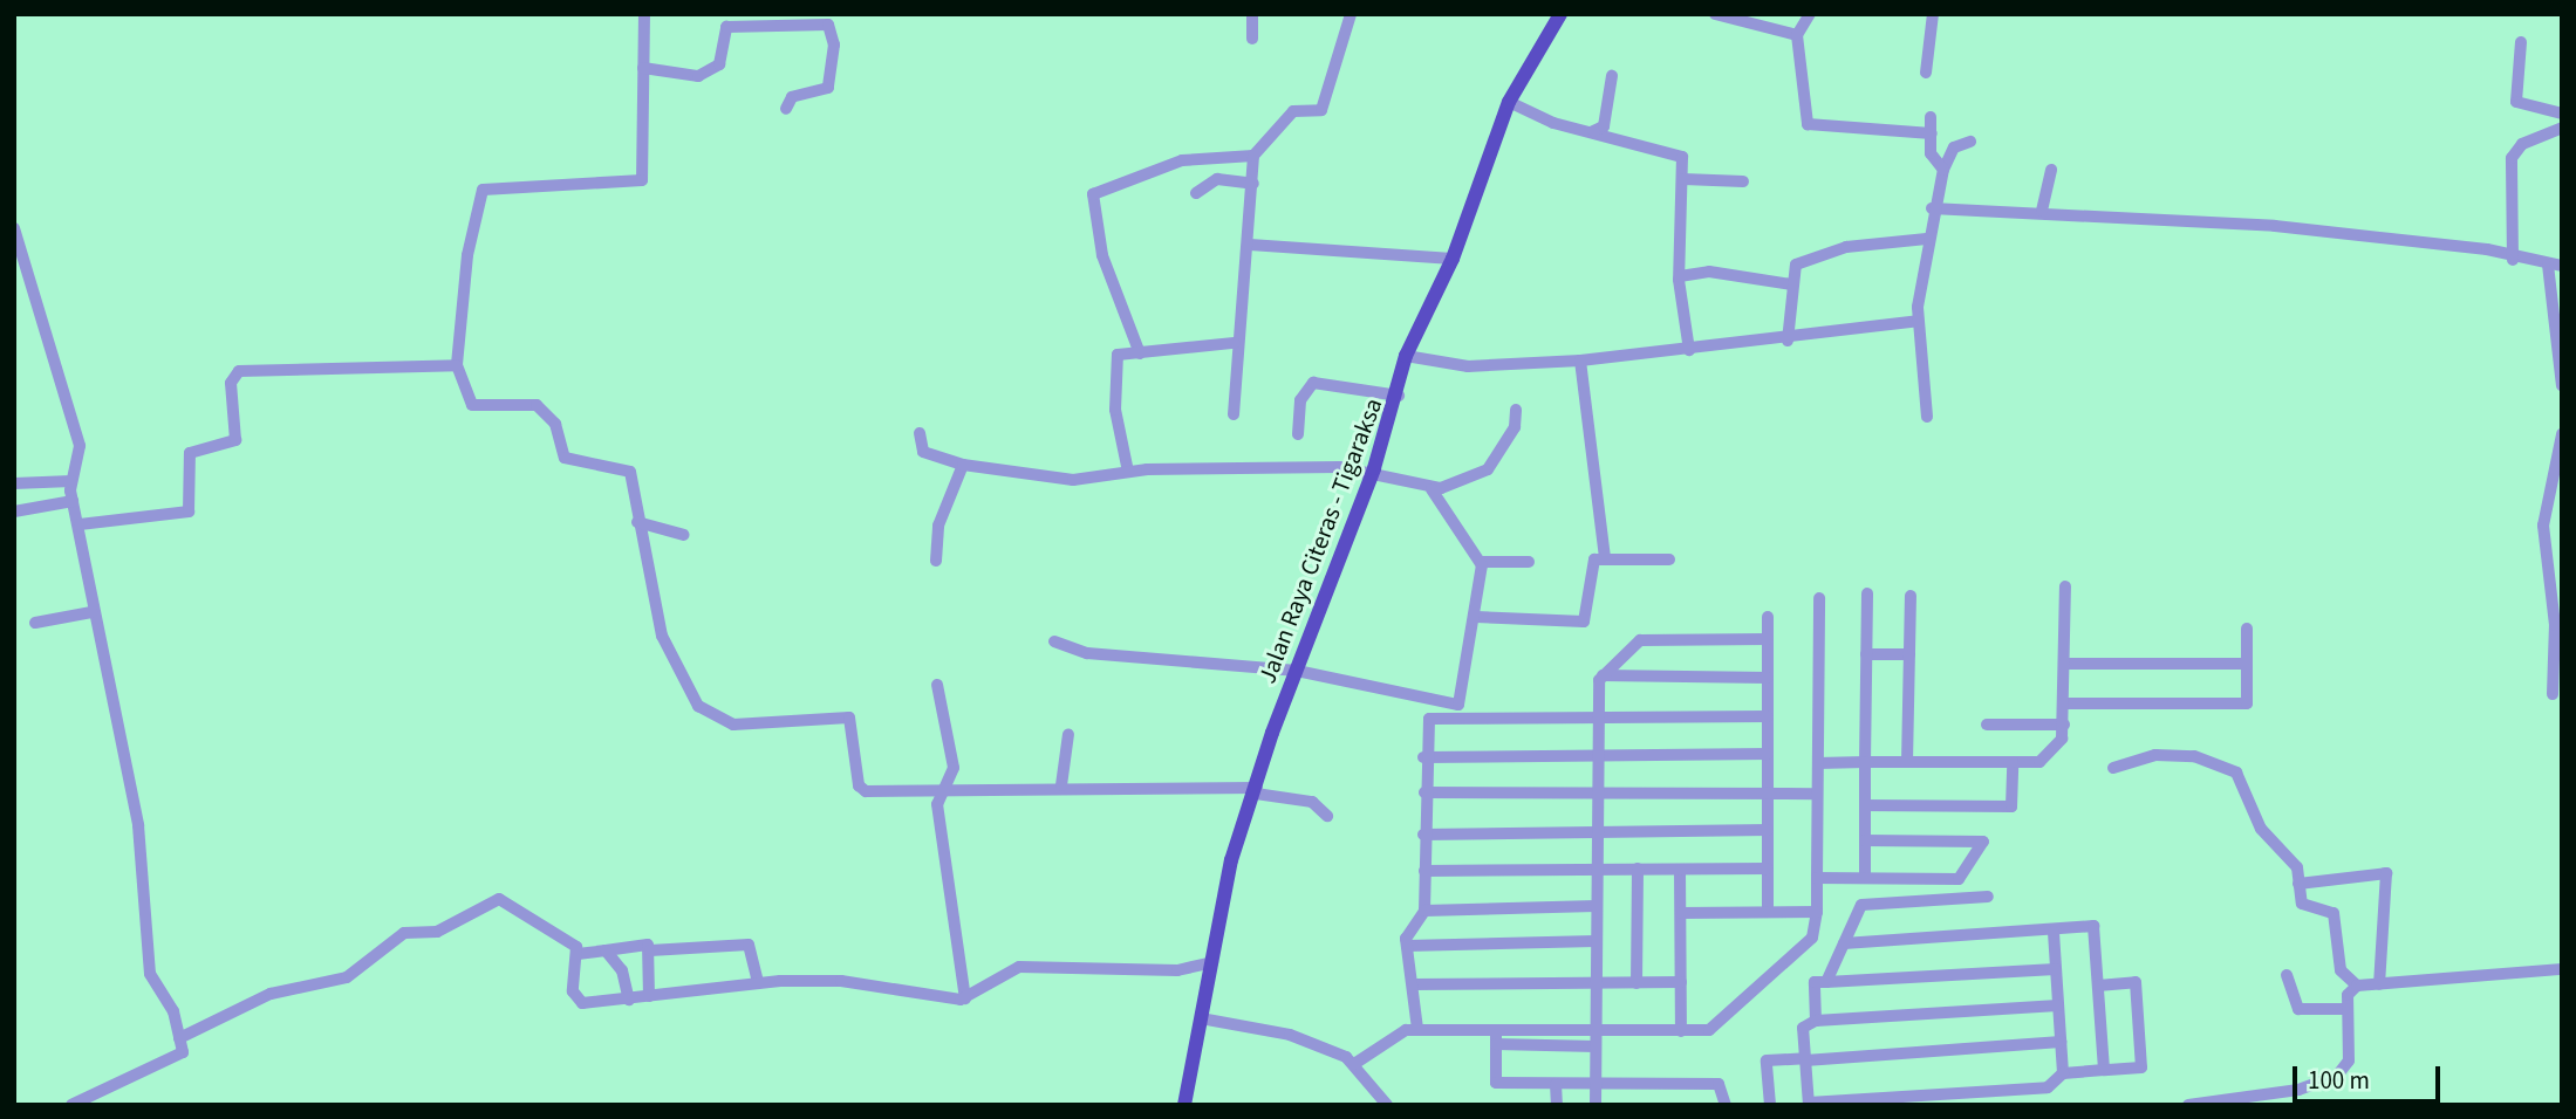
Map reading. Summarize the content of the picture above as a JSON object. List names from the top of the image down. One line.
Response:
{"streets":{"main road":["Jalan Raya Citeras - Tigaraksa"]},"scale_bar":"100 m"}
